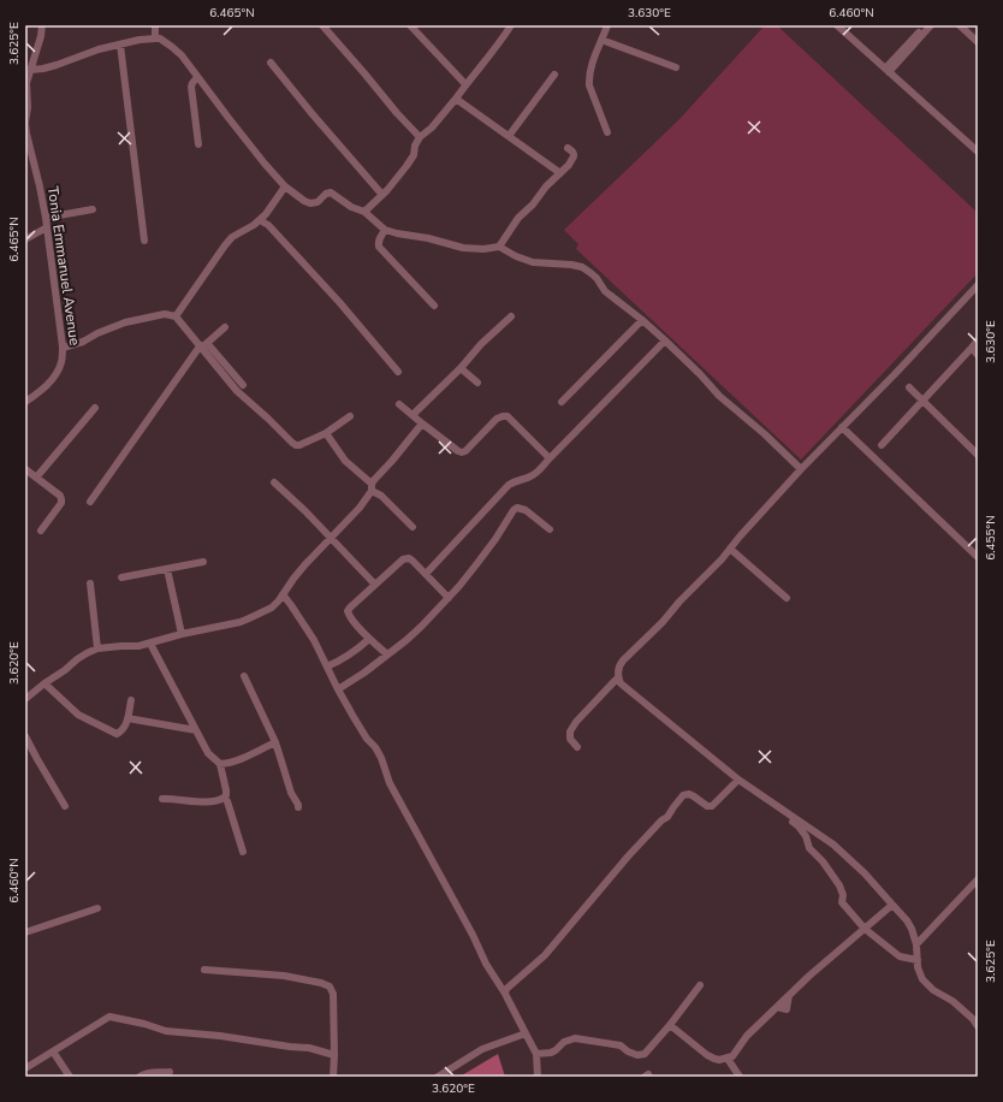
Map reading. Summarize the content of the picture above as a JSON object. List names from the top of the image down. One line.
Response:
{"streets":{"street":["Tonia Emmanuel Avenue"]},"coordinates":["6.465°N","3.630°E","6.460°N","3.625°E","6.455°N","3.620°E"]}
